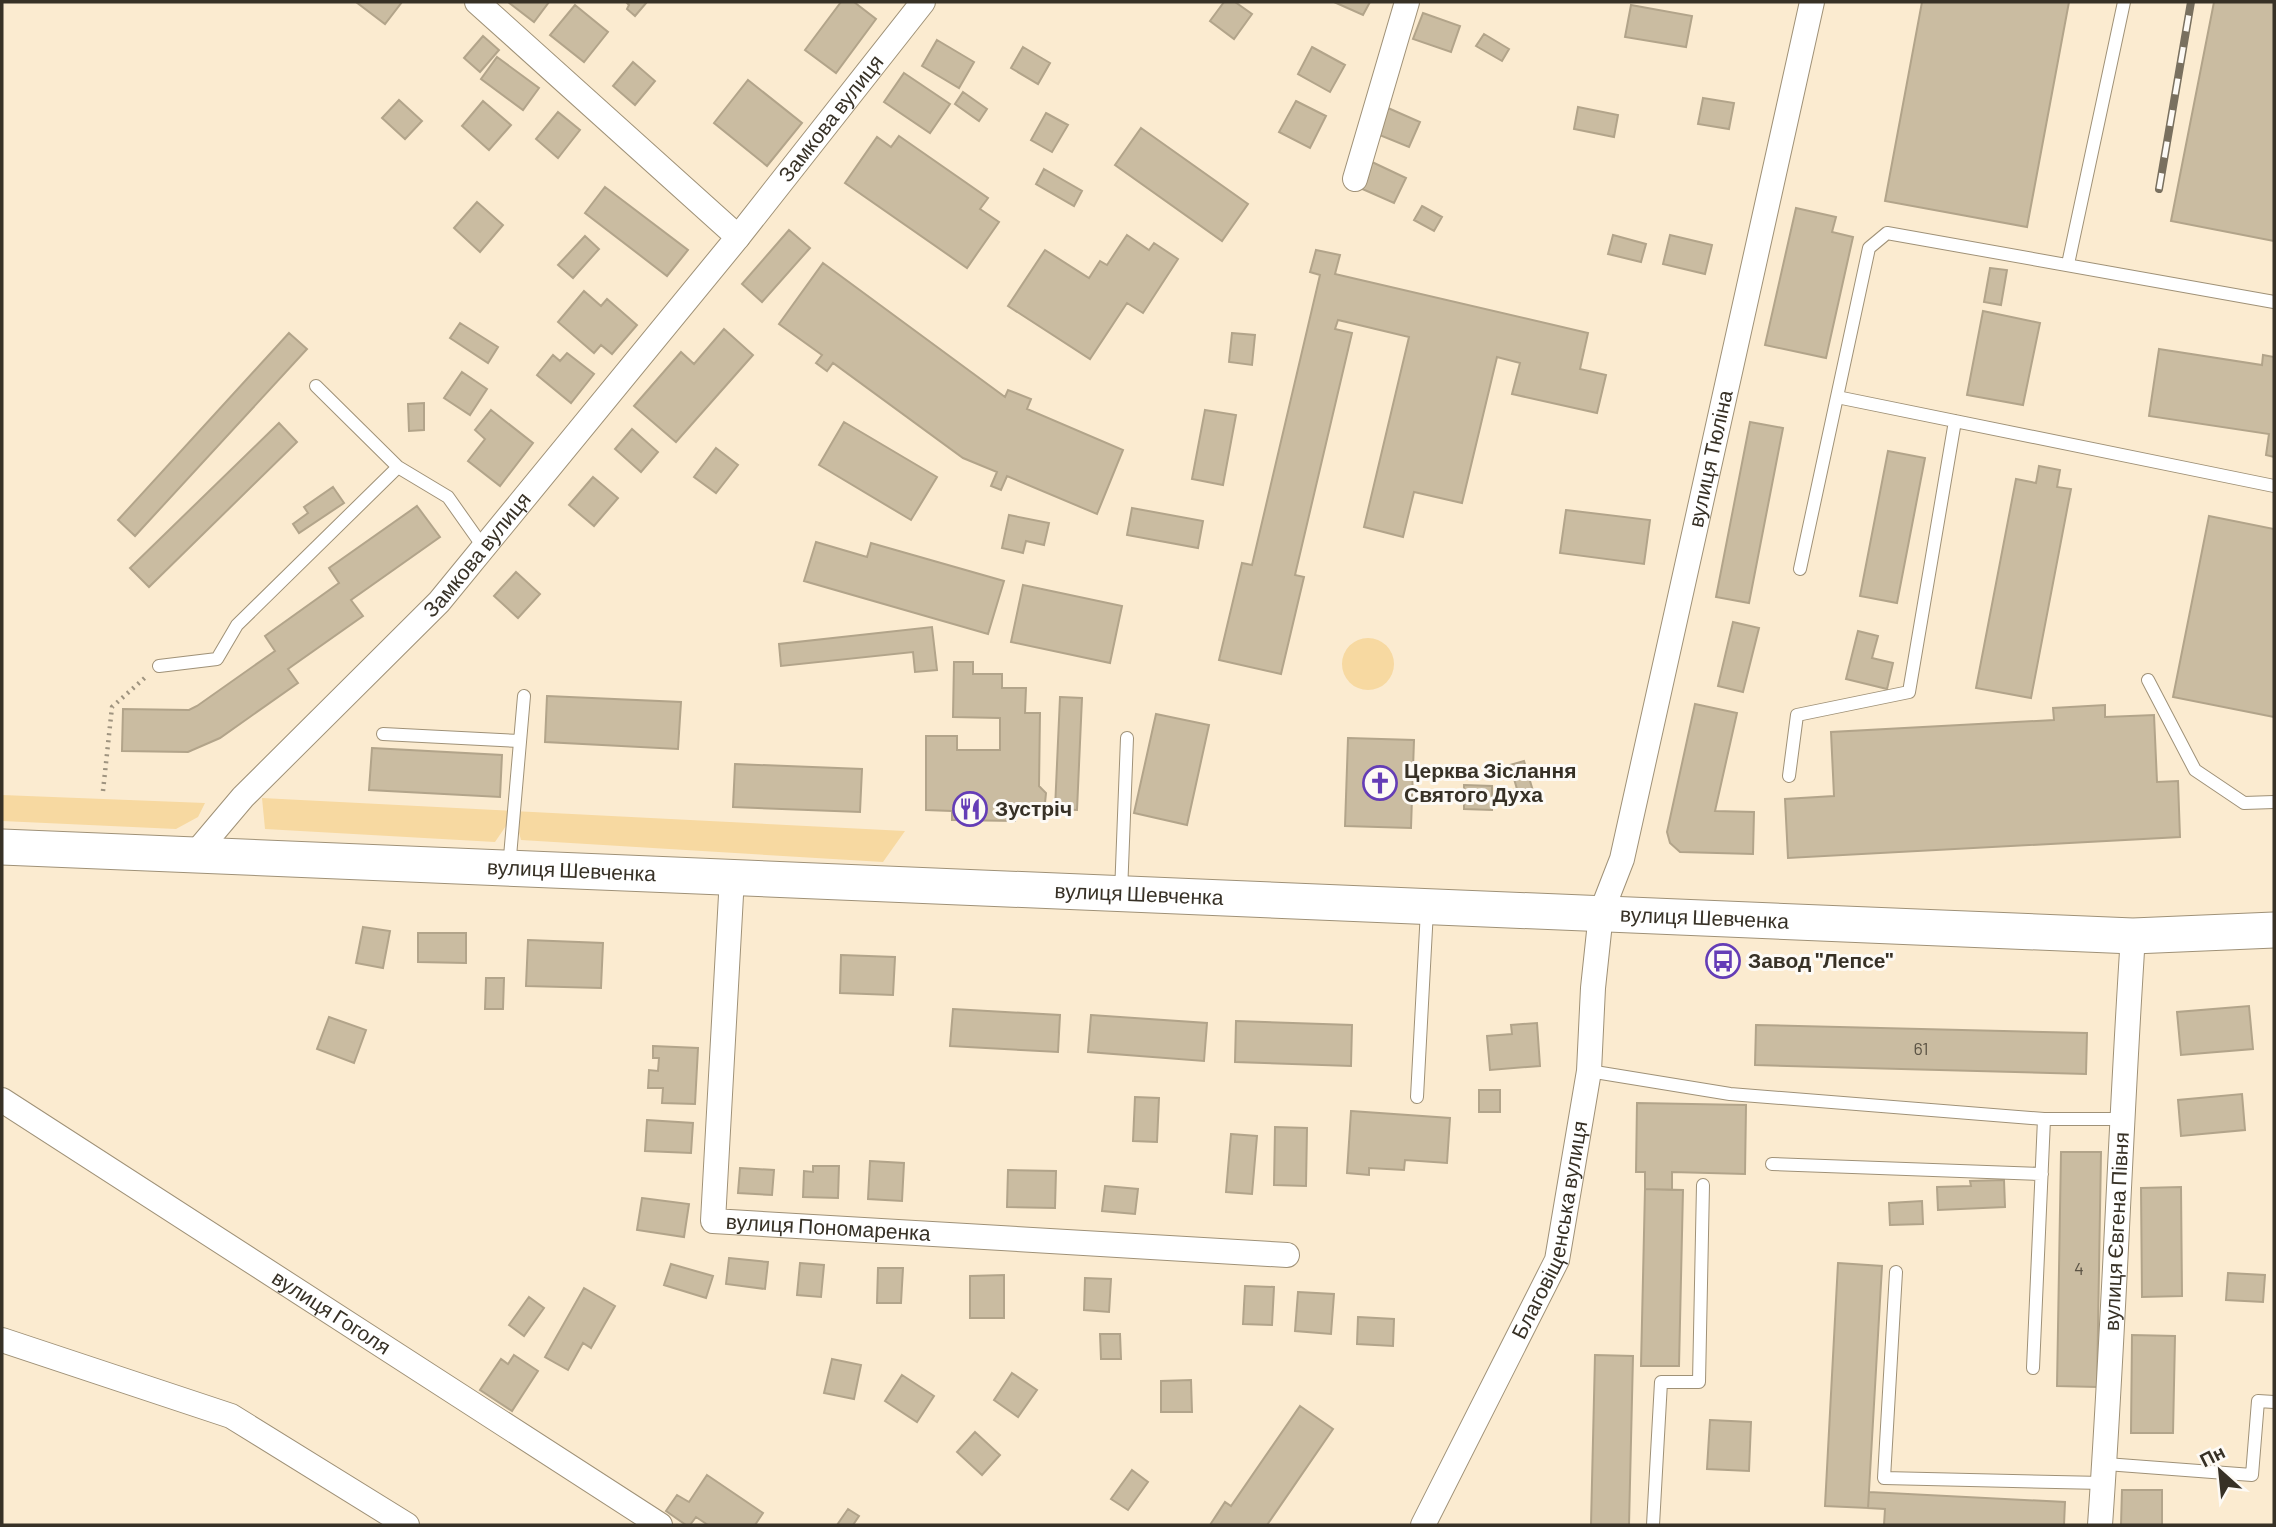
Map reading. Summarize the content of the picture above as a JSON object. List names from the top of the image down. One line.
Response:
{"streets":{"main road":["вулиця Шевченка"],"street":["Замкова вулиця","вулиця Тюліна","вулиця Пономаренка","Благовіщенська вулиця","вулиця Євгена Півня","вулиця Гоголя"]},"crossings":[["Замкова вулиця","вулиця Шевченка"],["вулиця Тюліна","вулиця Шевченка"],["вулиця Тюліна","Благовіщенська вулиця"],["вулиця Шевченка","вулиця Пономаренка"],["вулиця Шевченка","Благовіщенська вулиця"],["вулиця Шевченка","вулиця Євгена Півня"]],"places":{"church":["Церква Зіслання Святого Духа"],"restaurant":["Зустріч"],"bus stop":["Завод \"Лепсе\""]},"house_numbers":["61","4"],"north":"top left"}
